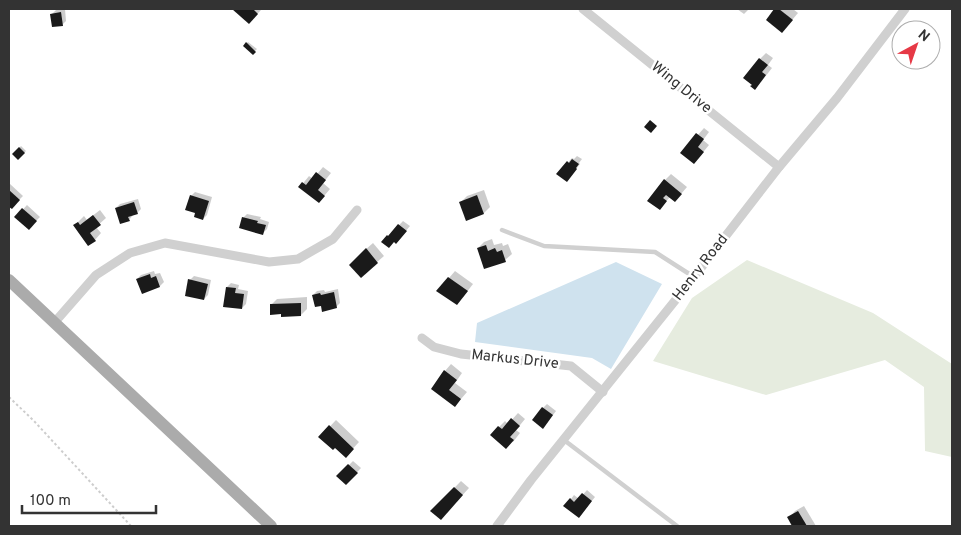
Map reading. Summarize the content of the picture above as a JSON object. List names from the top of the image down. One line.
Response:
{"streets":{"street":["Wing Drive","Henry Road","Markus Drive"]},"crossings":[["Wing Drive","Henry Road"],["Henry Road","Markus Drive"]],"scale_bar":"100 m","north":"top right"}
